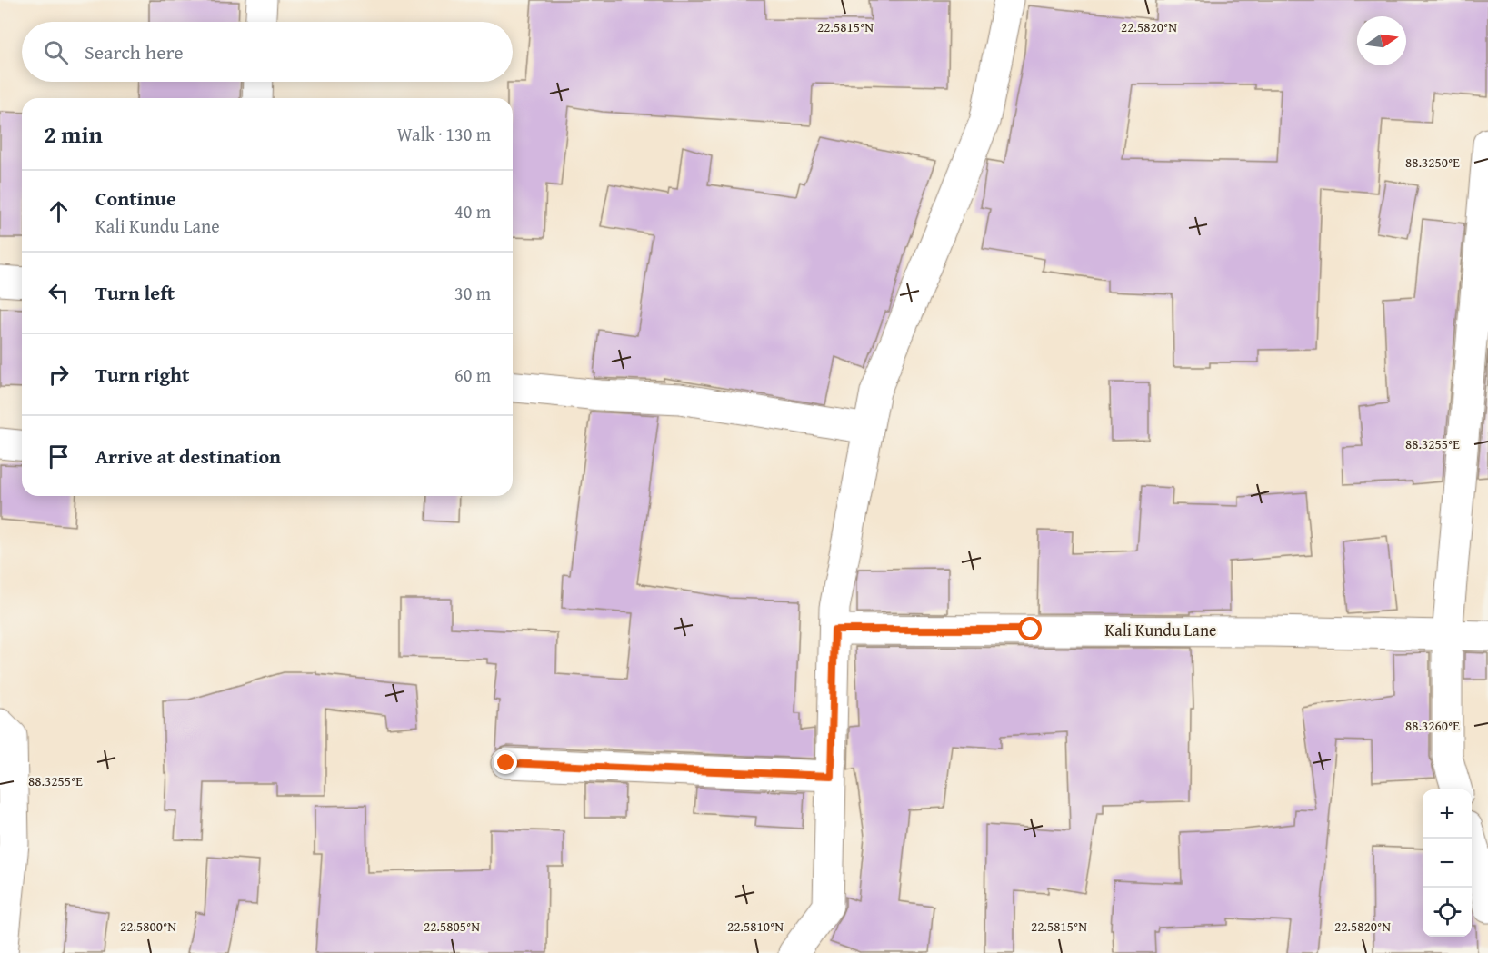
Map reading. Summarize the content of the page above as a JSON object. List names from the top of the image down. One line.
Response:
{"streets":{"street":["Kali Kundu Lane"]},"north":"right","page":{"search":"Search here","heading":["2 min","Walk · 130 m"],"list":[["Continue","Kali Kundu Lane","40 m"],["Turn left","30 m"],["Turn right","60 m"],"Arrive at destination"],"map_buttons":["+","−"]},"coordinates":["22.5815°N","22.5820°N","88.3250°E","88.3255°E","88.3260°E","22.5800°N","22.5805°N","22.5810°N"]}
